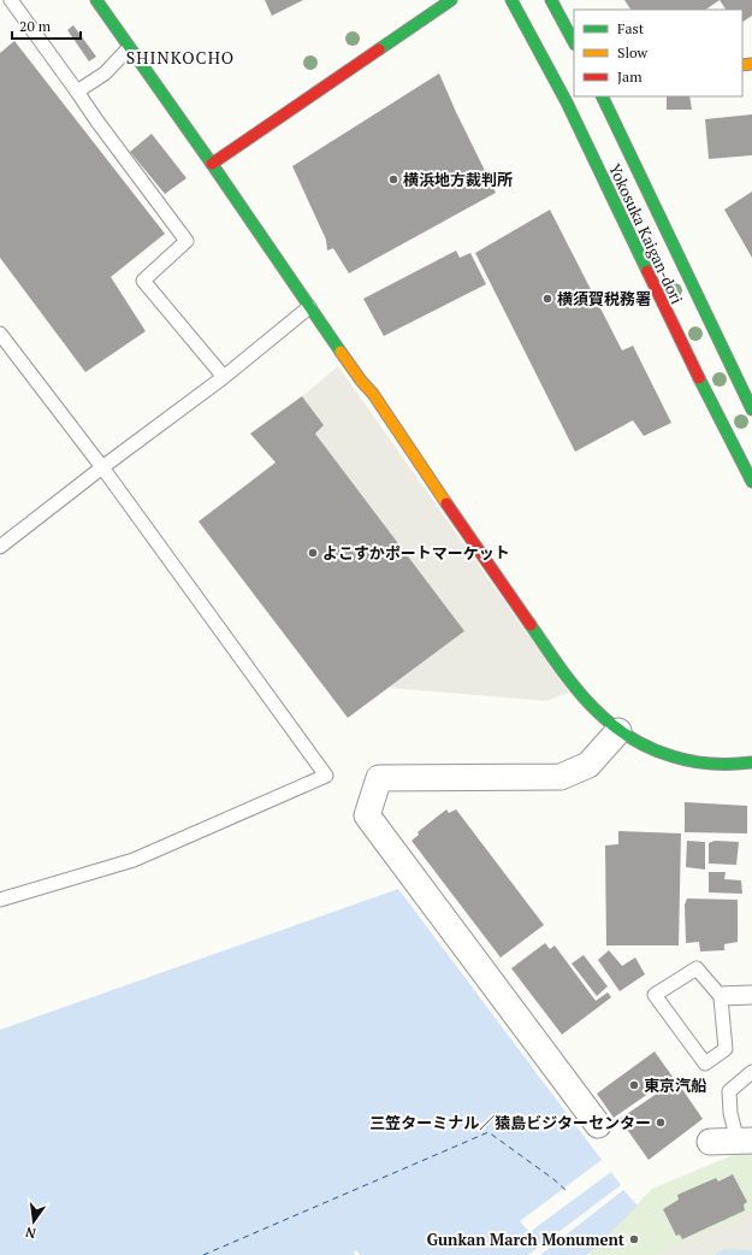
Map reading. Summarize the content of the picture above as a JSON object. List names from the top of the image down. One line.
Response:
{"streets":{"street":["Yokosuka Kaigan-dori"]},"districts":["SHINKOCHO"],"places":["横浜地方裁判所","横須賀税務署","よこすかポートマーケット","東京汽船","三笠ターミナル／猿島ビジターセンター","Gunkan March Monument"],"legend":["Fast","Slow","Jam"],"scale_bar":"20 m","north":"bottom"}
